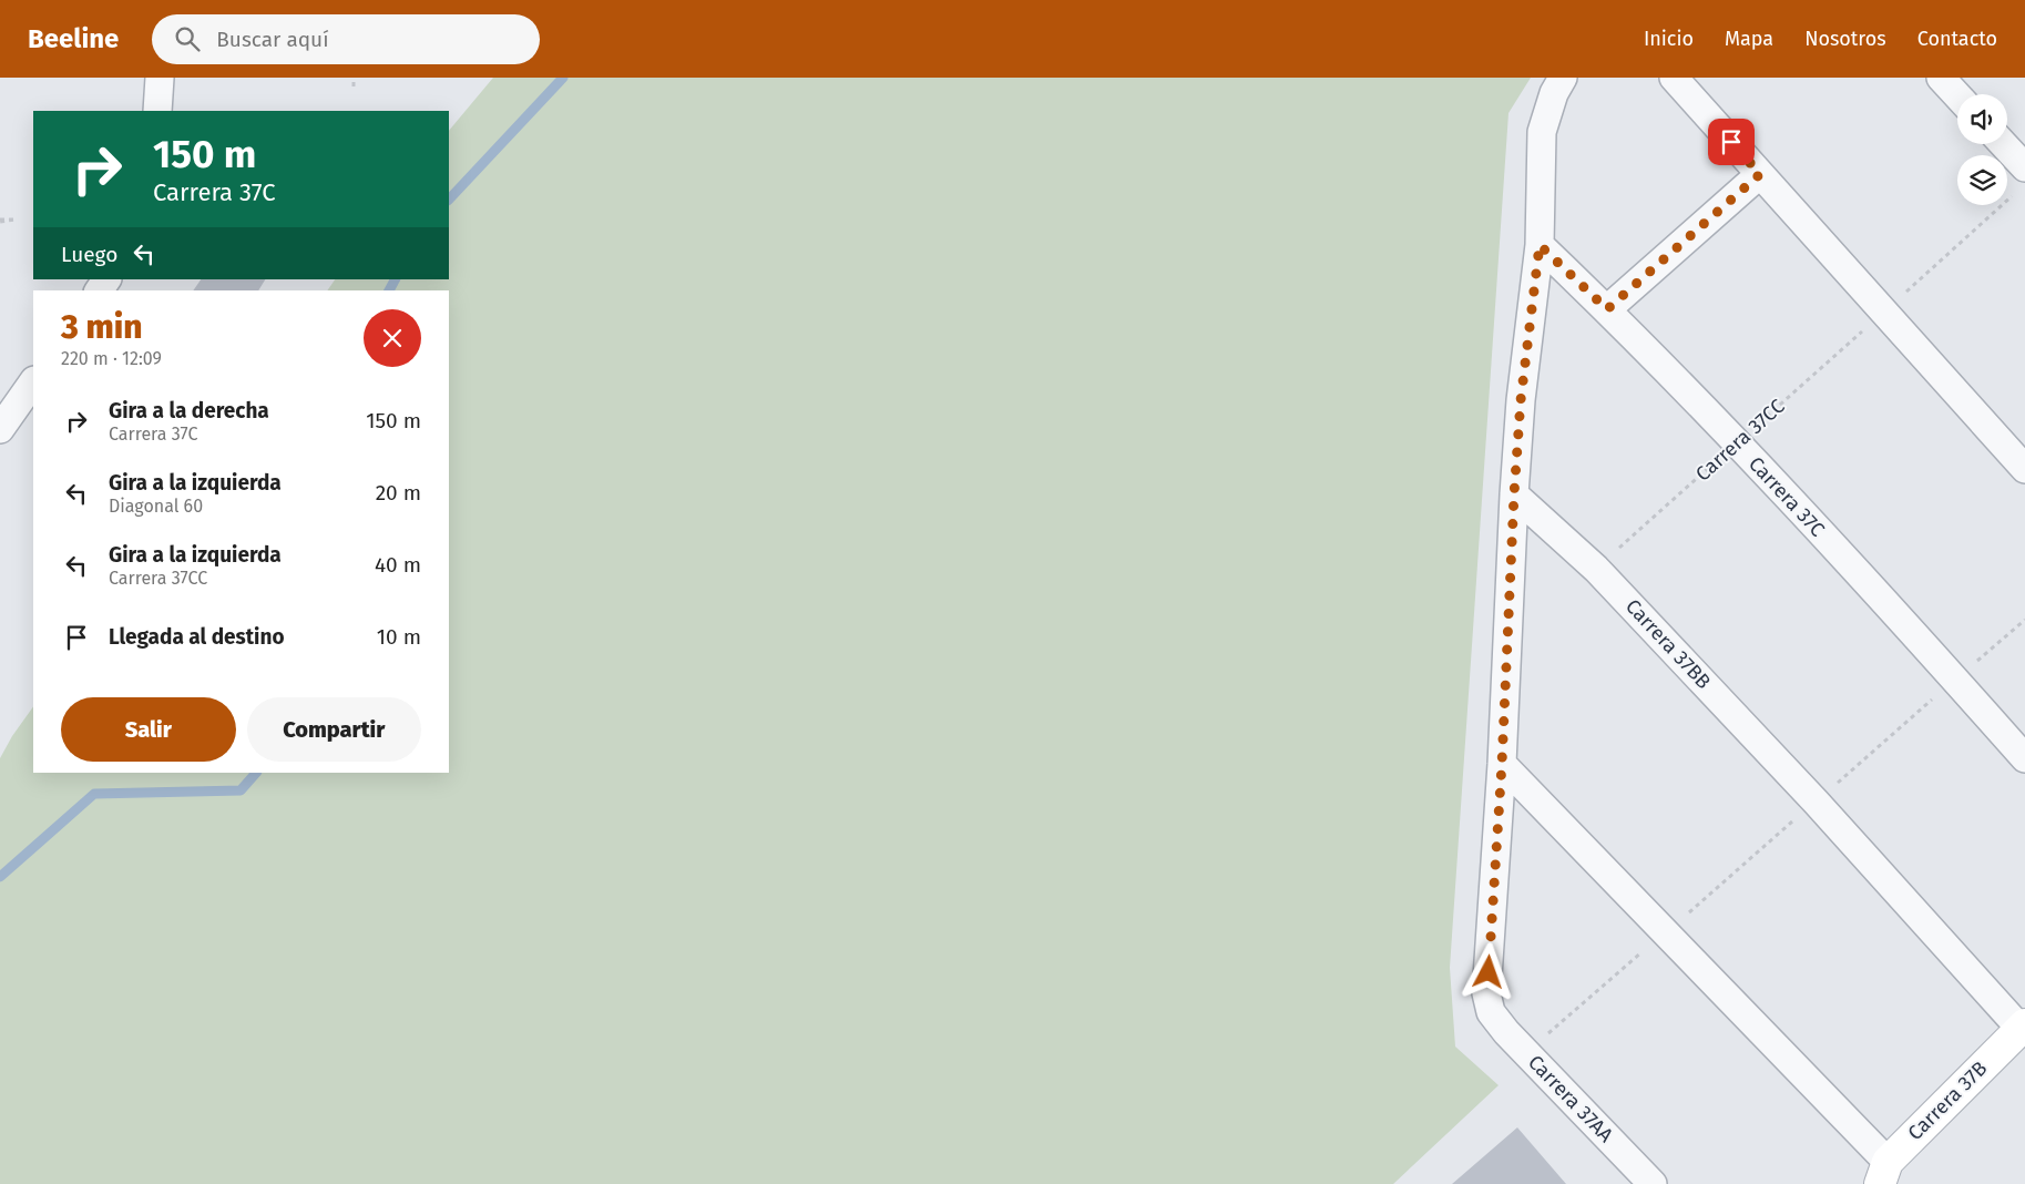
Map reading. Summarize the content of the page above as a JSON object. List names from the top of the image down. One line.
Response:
{"streets":{"street":["Carrera 37C","Carrera 37BB","Carrera 37AA","Carrera 37B"],"path":["Carrera 37CC"]},"crossings":[["Carrera 37CC","Carrera 37C"],["Carrera 37CC","Carrera 37BB"],["Carrera 37BB","Carrera 37B"]],"page":{"header":"Beeline","search":"Buscar aquí","nav":["Inicio","Mapa","Nosotros","Contacto"],"turn":["150 m","Carrera 37C"],"then":"Luego","heading":["3 min","220 m · 12:09"],"list":[{"name":"Gira a la derecha","note":"Carrera 37C","value":"150 m"},{"name":"Gira a la izquierda","note":"Diagonal 60","value":"20 m"},{"name":"Gira a la izquierda","note":"Carrera 37CC","value":"40 m"},{"name":"Llegada al destino","value":"10 m"}],"buttons":["Salir","Compartir"]}}
